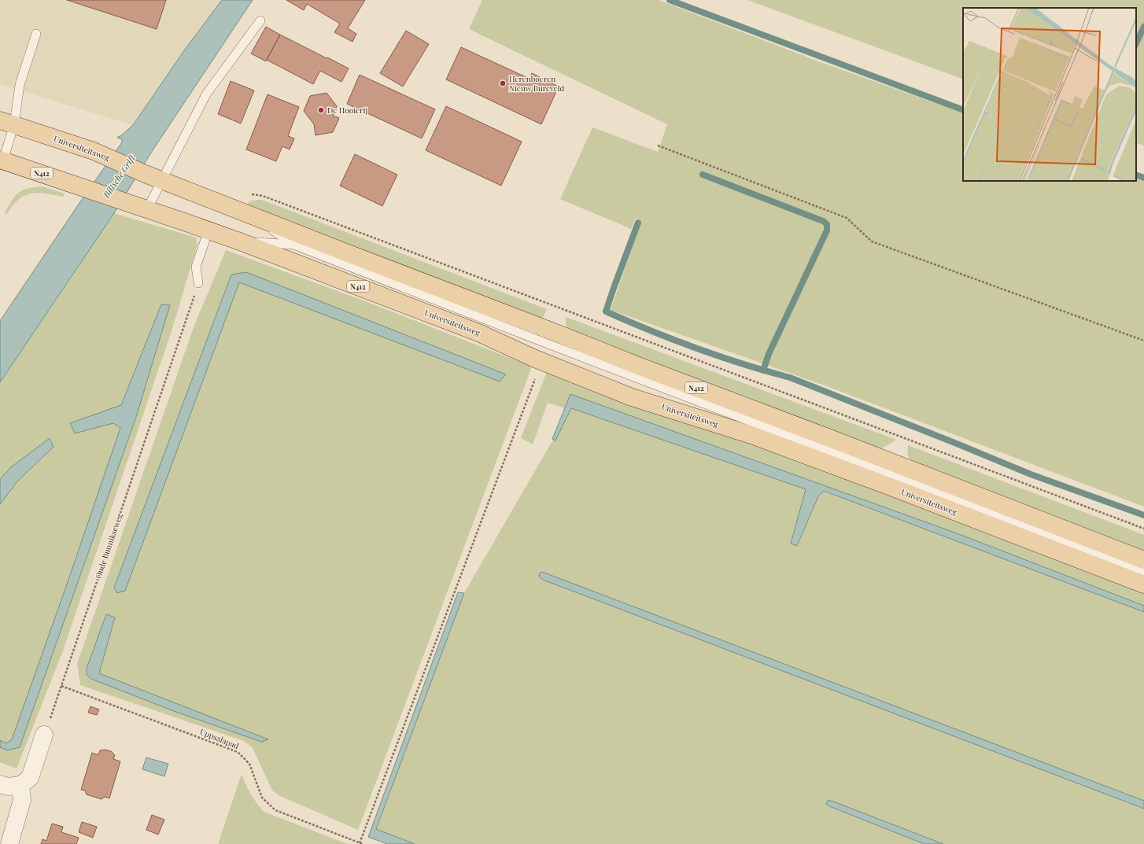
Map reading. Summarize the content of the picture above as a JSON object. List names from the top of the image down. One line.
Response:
{"streets":{"main road":["Universiteitsweg","N412"],"path":["Oude Bunnikseweg","Uppsalapad"]},"crossings":[["Oude Bunnikseweg","Uppsalapad"]],"water":["Biltsche Grift"],"places":["Herenboeren Nieuw Bureveld","De Hooierij"]}
